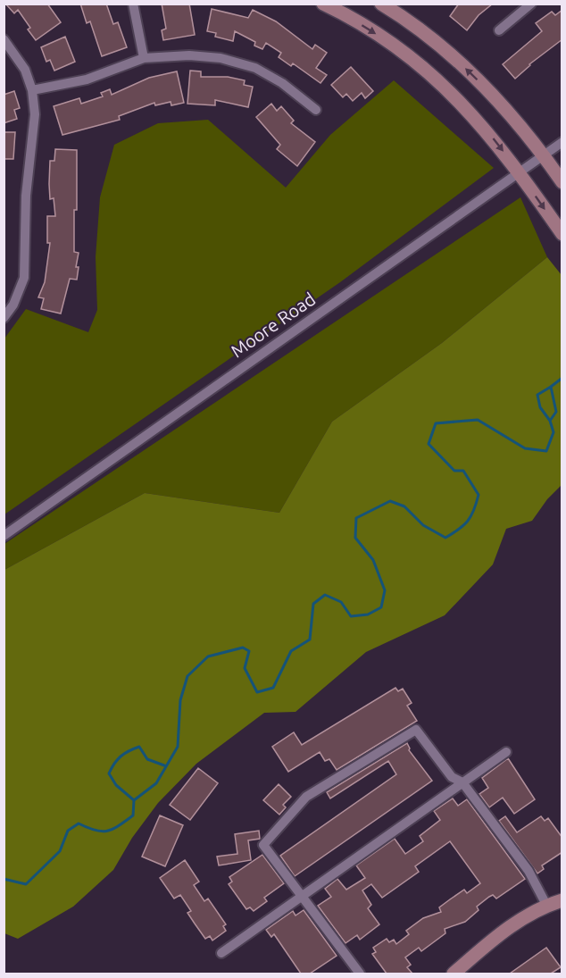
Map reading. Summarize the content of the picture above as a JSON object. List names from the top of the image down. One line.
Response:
{"streets":{"street":["Moore Road"]}}
